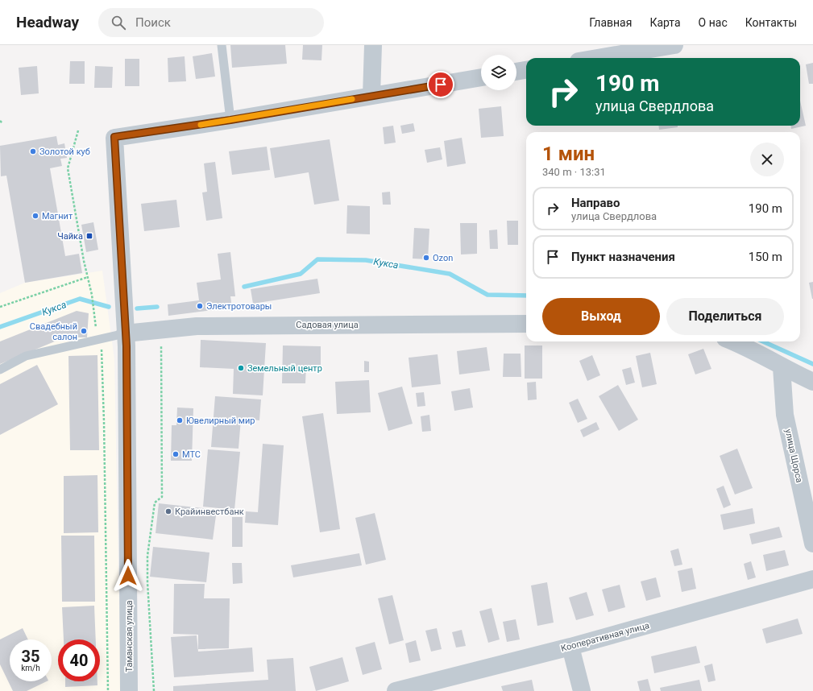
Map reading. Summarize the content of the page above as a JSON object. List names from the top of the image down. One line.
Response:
{"streets":{"street":["Садовая улица","улица Щорса","Таманская улица","Кооперативная улица"]},"crossings":[["Садовая улица","Таманская улица"]],"water":["Кукса"],"places":{"other":["Золотой куб","Магнит","Ozon","Электротовары","Свадебный салон","Земельный центр","Ювелирный мир","МТС","Крайинвестбанк"],"transit":["Чайка"]},"page":{"header":"Headway","search":"Поиск","nav":["Главная","Карта","О нас","Контакты"],"turn":["190 m","улица Свердлова"],"heading":["1 мин","340 m · 13:31"],"list":[{"name":"Направо","note":"улица Свердлова","value":"190 m"},{"name":"Пункт назначения","value":"150 m"}],"buttons":["Выход","Поделиться"],"speed":"35 km/h","limit":"40"}}
